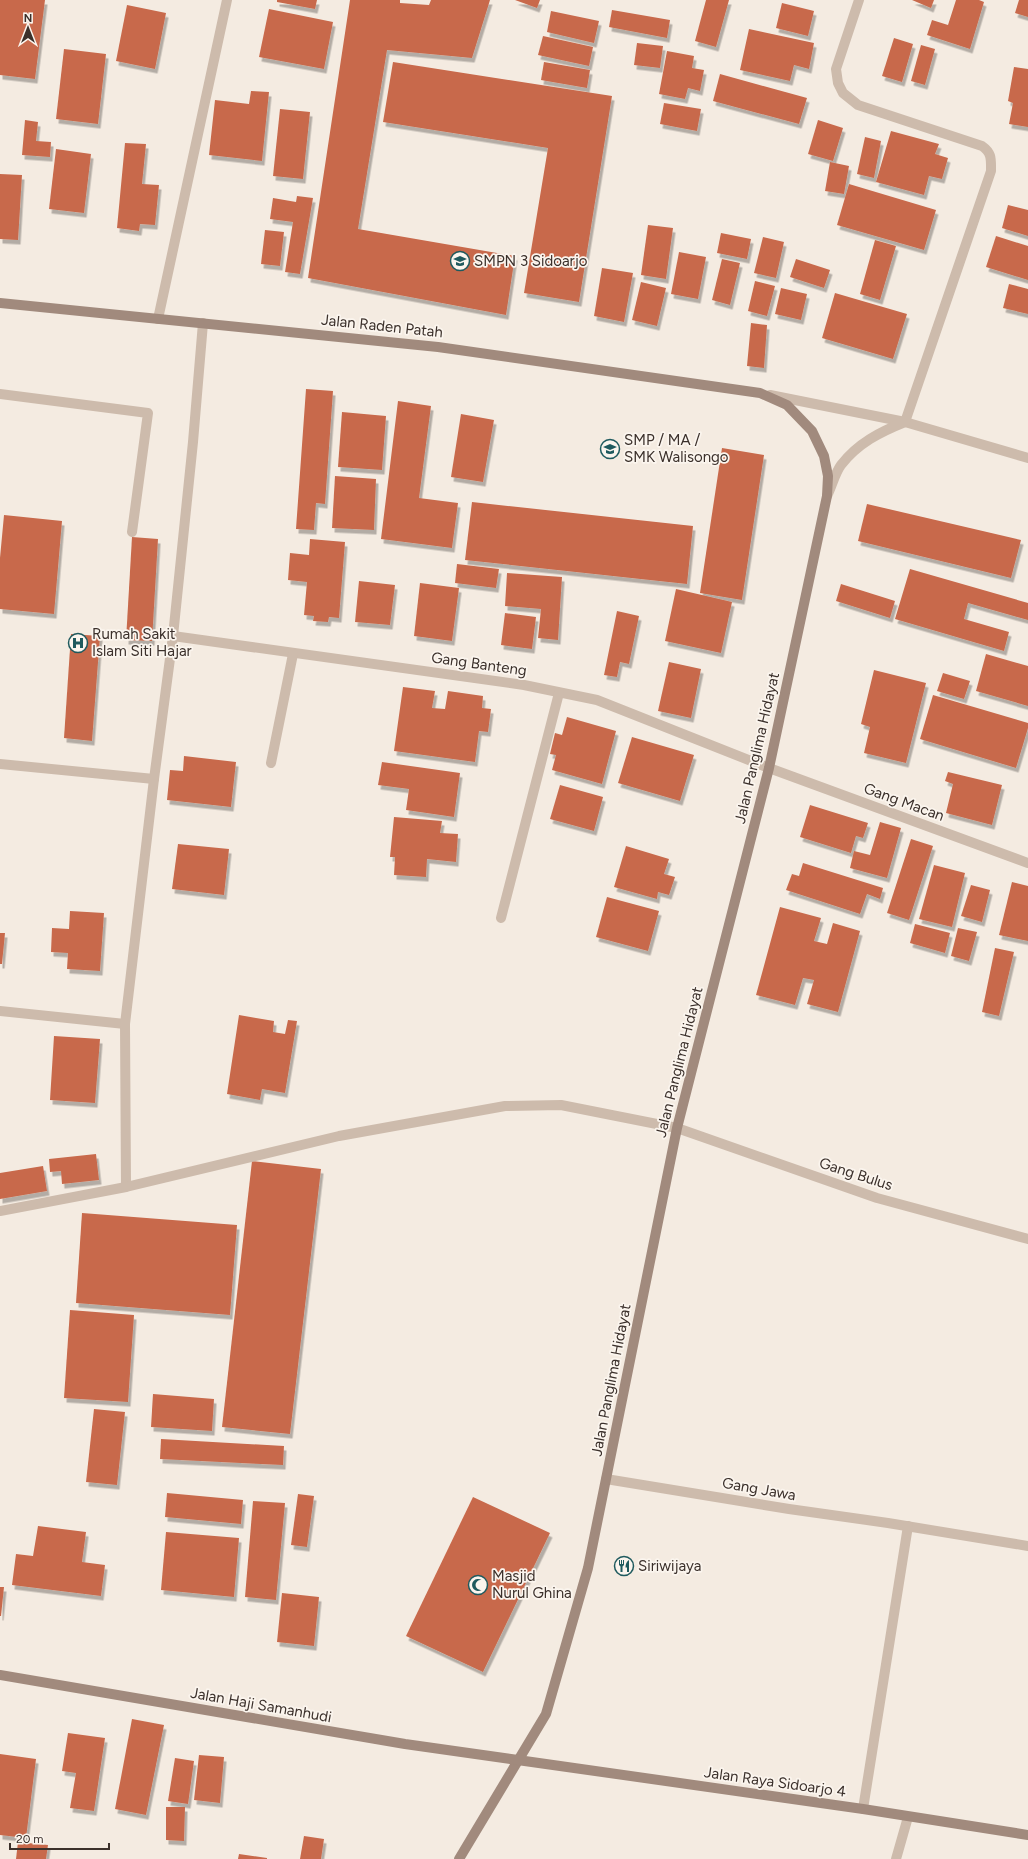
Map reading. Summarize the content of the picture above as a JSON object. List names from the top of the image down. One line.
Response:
{"streets":{"main road":["Jalan Raden Patah","Jalan Panglima Hidayat","Jalan Haji Samanhudi","Jalan Raya Sidoarjo 4"],"street":["Gang Banteng","Gang Macan","Gang Bulus","Gang Jawa"]},"crossings":[["Jalan Raden Patah","Jalan Panglima Hidayat"],["Gang Banteng","Jalan Panglima Hidayat"],["Gang Banteng","Gang Macan"],["Jalan Panglima Hidayat","Gang Macan"],["Jalan Panglima Hidayat","Gang Bulus"],["Jalan Panglima Hidayat","Gang Jawa"],["Jalan Panglima Hidayat","Jalan Haji Samanhudi"],["Jalan Panglima Hidayat","Jalan Raya Sidoarjo 4"],["Jalan Haji Samanhudi","Jalan Raya Sidoarjo 4"]],"places":{"school or university":["SMPN 3 Sidoarjo","SMP / MA / SMK Walisongo"],"hospital":["Rumah Sakit Islam Siti Hajar"],"restaurant":["Siriwijaya"],"mosque":["Masjid Nurul Ghina"]},"scale_bar":"20 m","north":"top"}
